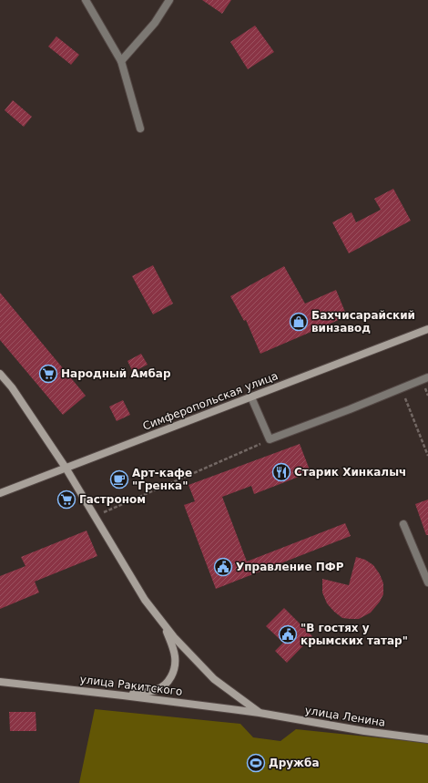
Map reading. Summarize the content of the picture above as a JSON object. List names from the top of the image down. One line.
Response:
{"streets":{"main road":["Симферопольская улица","улица Ракитского","улица Ленина"]},"crossings":[["улица Ракитского","улица Ленина"]],"places":{"shop":["Бахчисарайский винзавод"],"supermarket":["Народный Амбар","Гастроном"],"restaurant":["Старик Хинкалыч"],"cafe":["Арт-кафе \"Гренка\""],"public building":["Управление ПФР","\"В гостях у крымских татар\""],"sports":["Дружба"]}}
